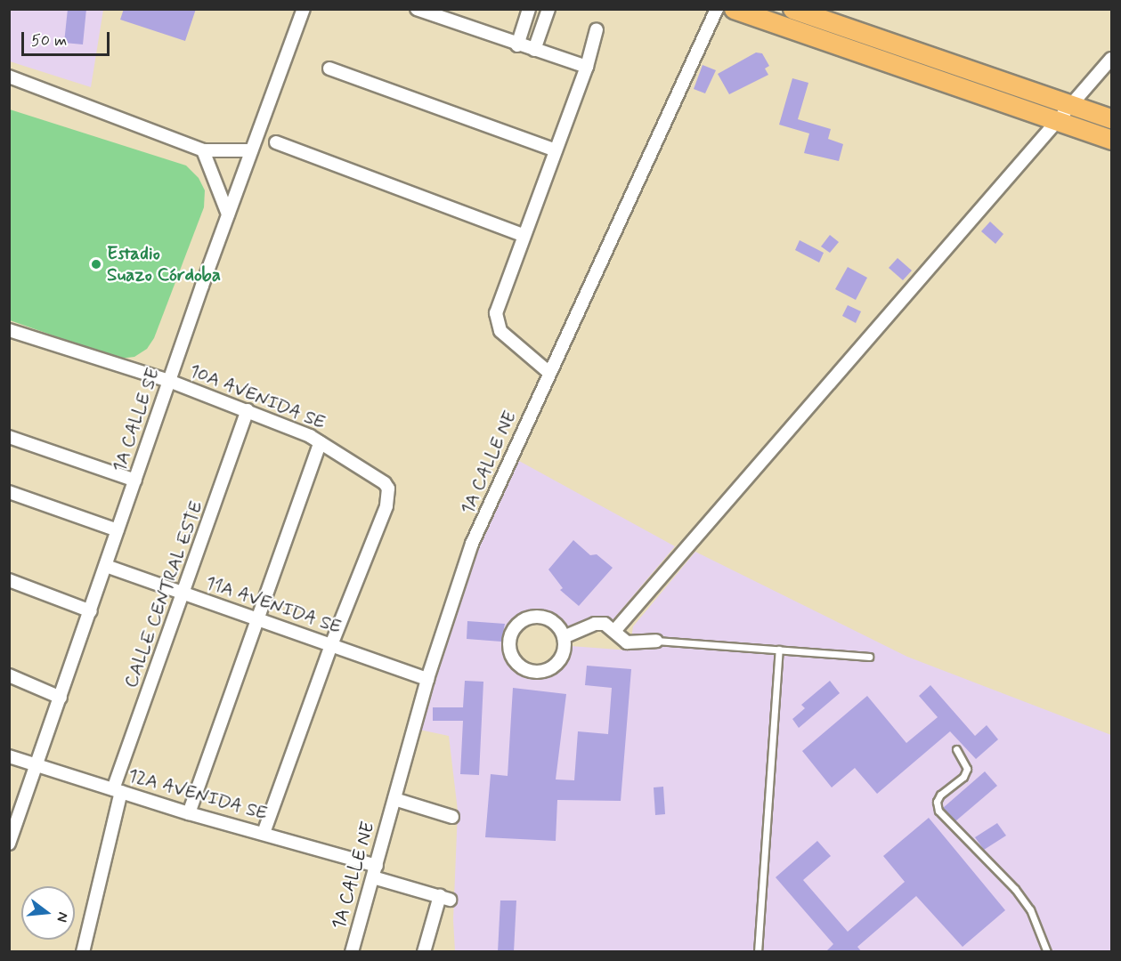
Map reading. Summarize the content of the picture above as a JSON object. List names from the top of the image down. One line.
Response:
{"streets":{"street":["10A AVENIDA SE","1A CALLE SE","1A CALLE NE","CALLE CENTRAL ESTE","11A AVENIDA SE","12A AVENIDA SE"]},"crossings":[["10A AVENIDA SE","1A CALLE SE"],["10A AVENIDA SE","CALLE CENTRAL ESTE"],["10A AVENIDA SE","11A AVENIDA SE"],["1A CALLE SE","11A AVENIDA SE"],["1A CALLE SE","12A AVENIDA SE"],["1A CALLE NE","11A AVENIDA SE"],["1A CALLE NE","12A AVENIDA SE"],["CALLE CENTRAL ESTE","11A AVENIDA SE"],["CALLE CENTRAL ESTE","12A AVENIDA SE"]],"places":["Estadio Suazo Córdoba"],"scale_bar":"50 m","north":"right"}
